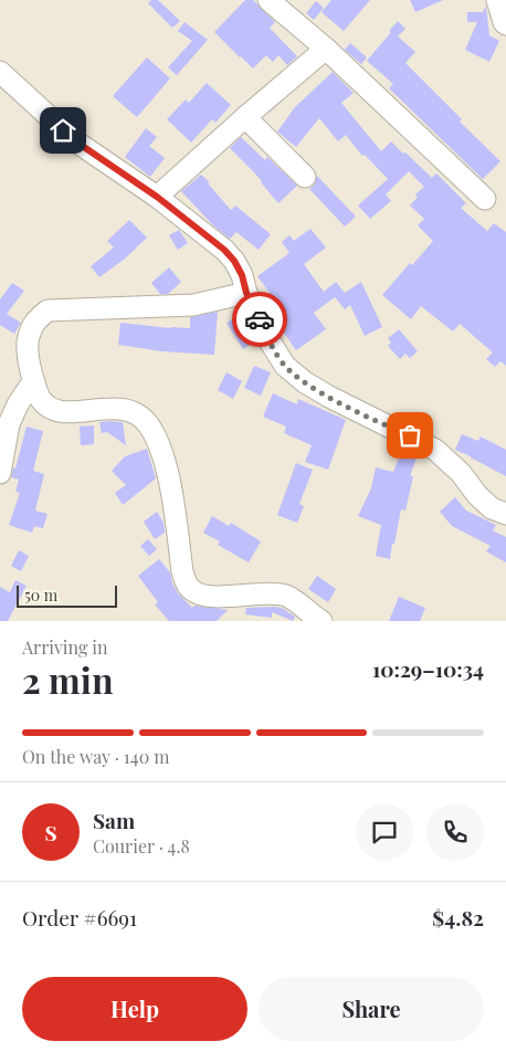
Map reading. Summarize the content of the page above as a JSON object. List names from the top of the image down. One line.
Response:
{"scale_bar":"50 m","page":{"scale":"50 m","heading":["2 min","Arriving in","10:29–10:34"],"panel":["Sam","Courier · 4.8","Order #6691","$4.82"],"bar":"On the way · 140 m","round":"S","buttons":["Help","Share"]}}
